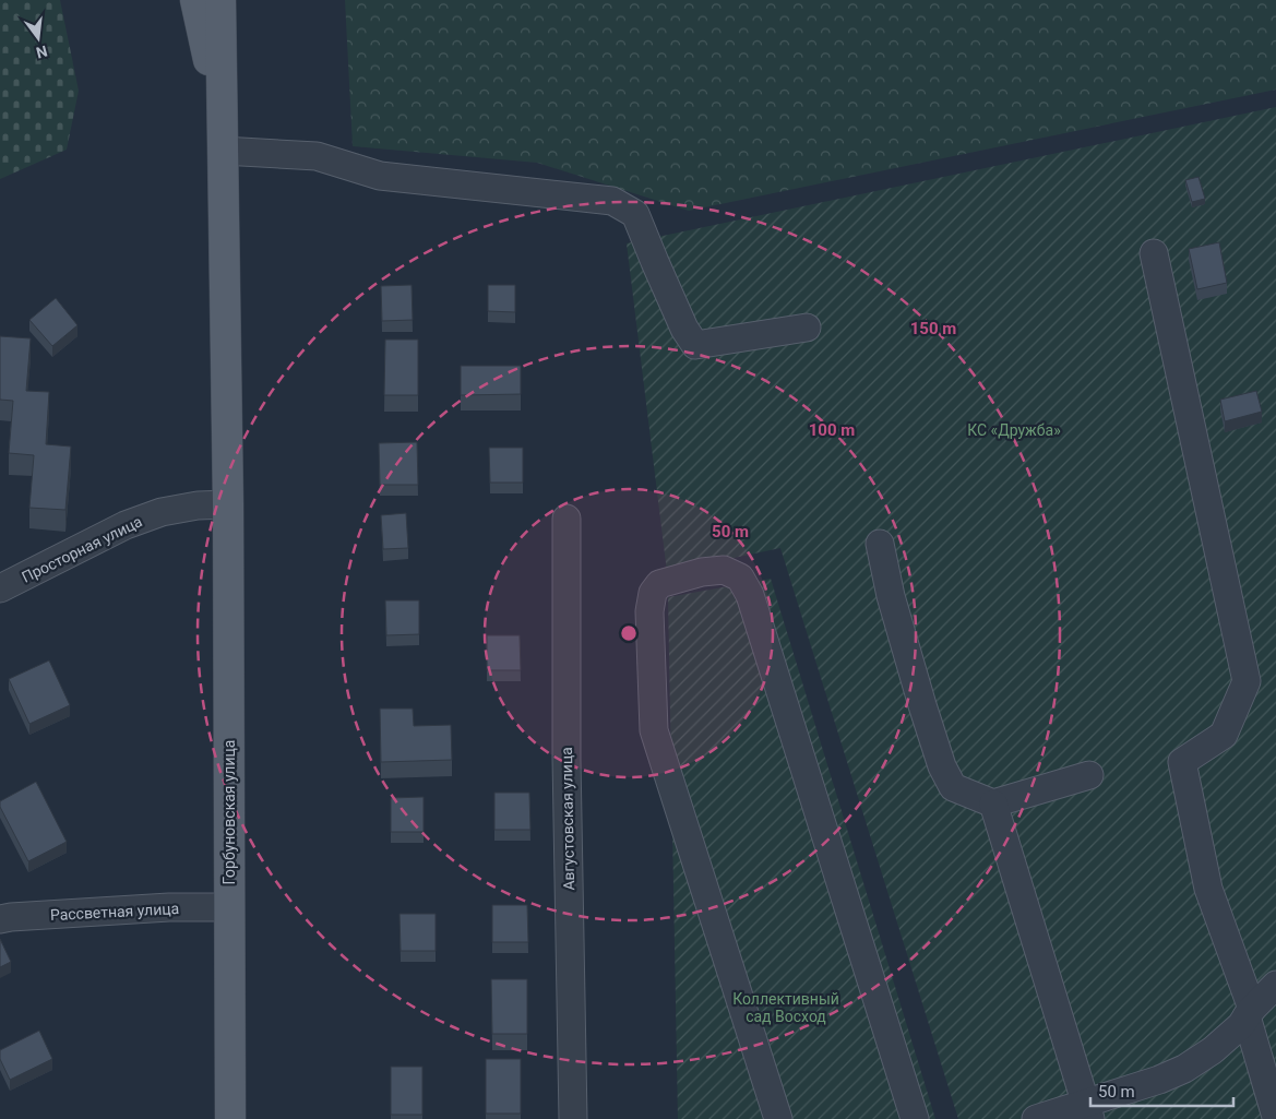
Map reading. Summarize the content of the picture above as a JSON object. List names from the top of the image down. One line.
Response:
{"streets":{"main road":["Горбуновская улица"],"street":["Просторная улица","Августовская улица","Рассветная улица"]},"crossings":[["Просторная улица","Горбуновская улица"],["Горбуновская улица","Рассветная улица"]],"parks":["КС «Дружба»","Коллективный сад Восход"],"scale_bar":"50 m","north":"bottom","rings":["150 m","100 m","50 m"]}
